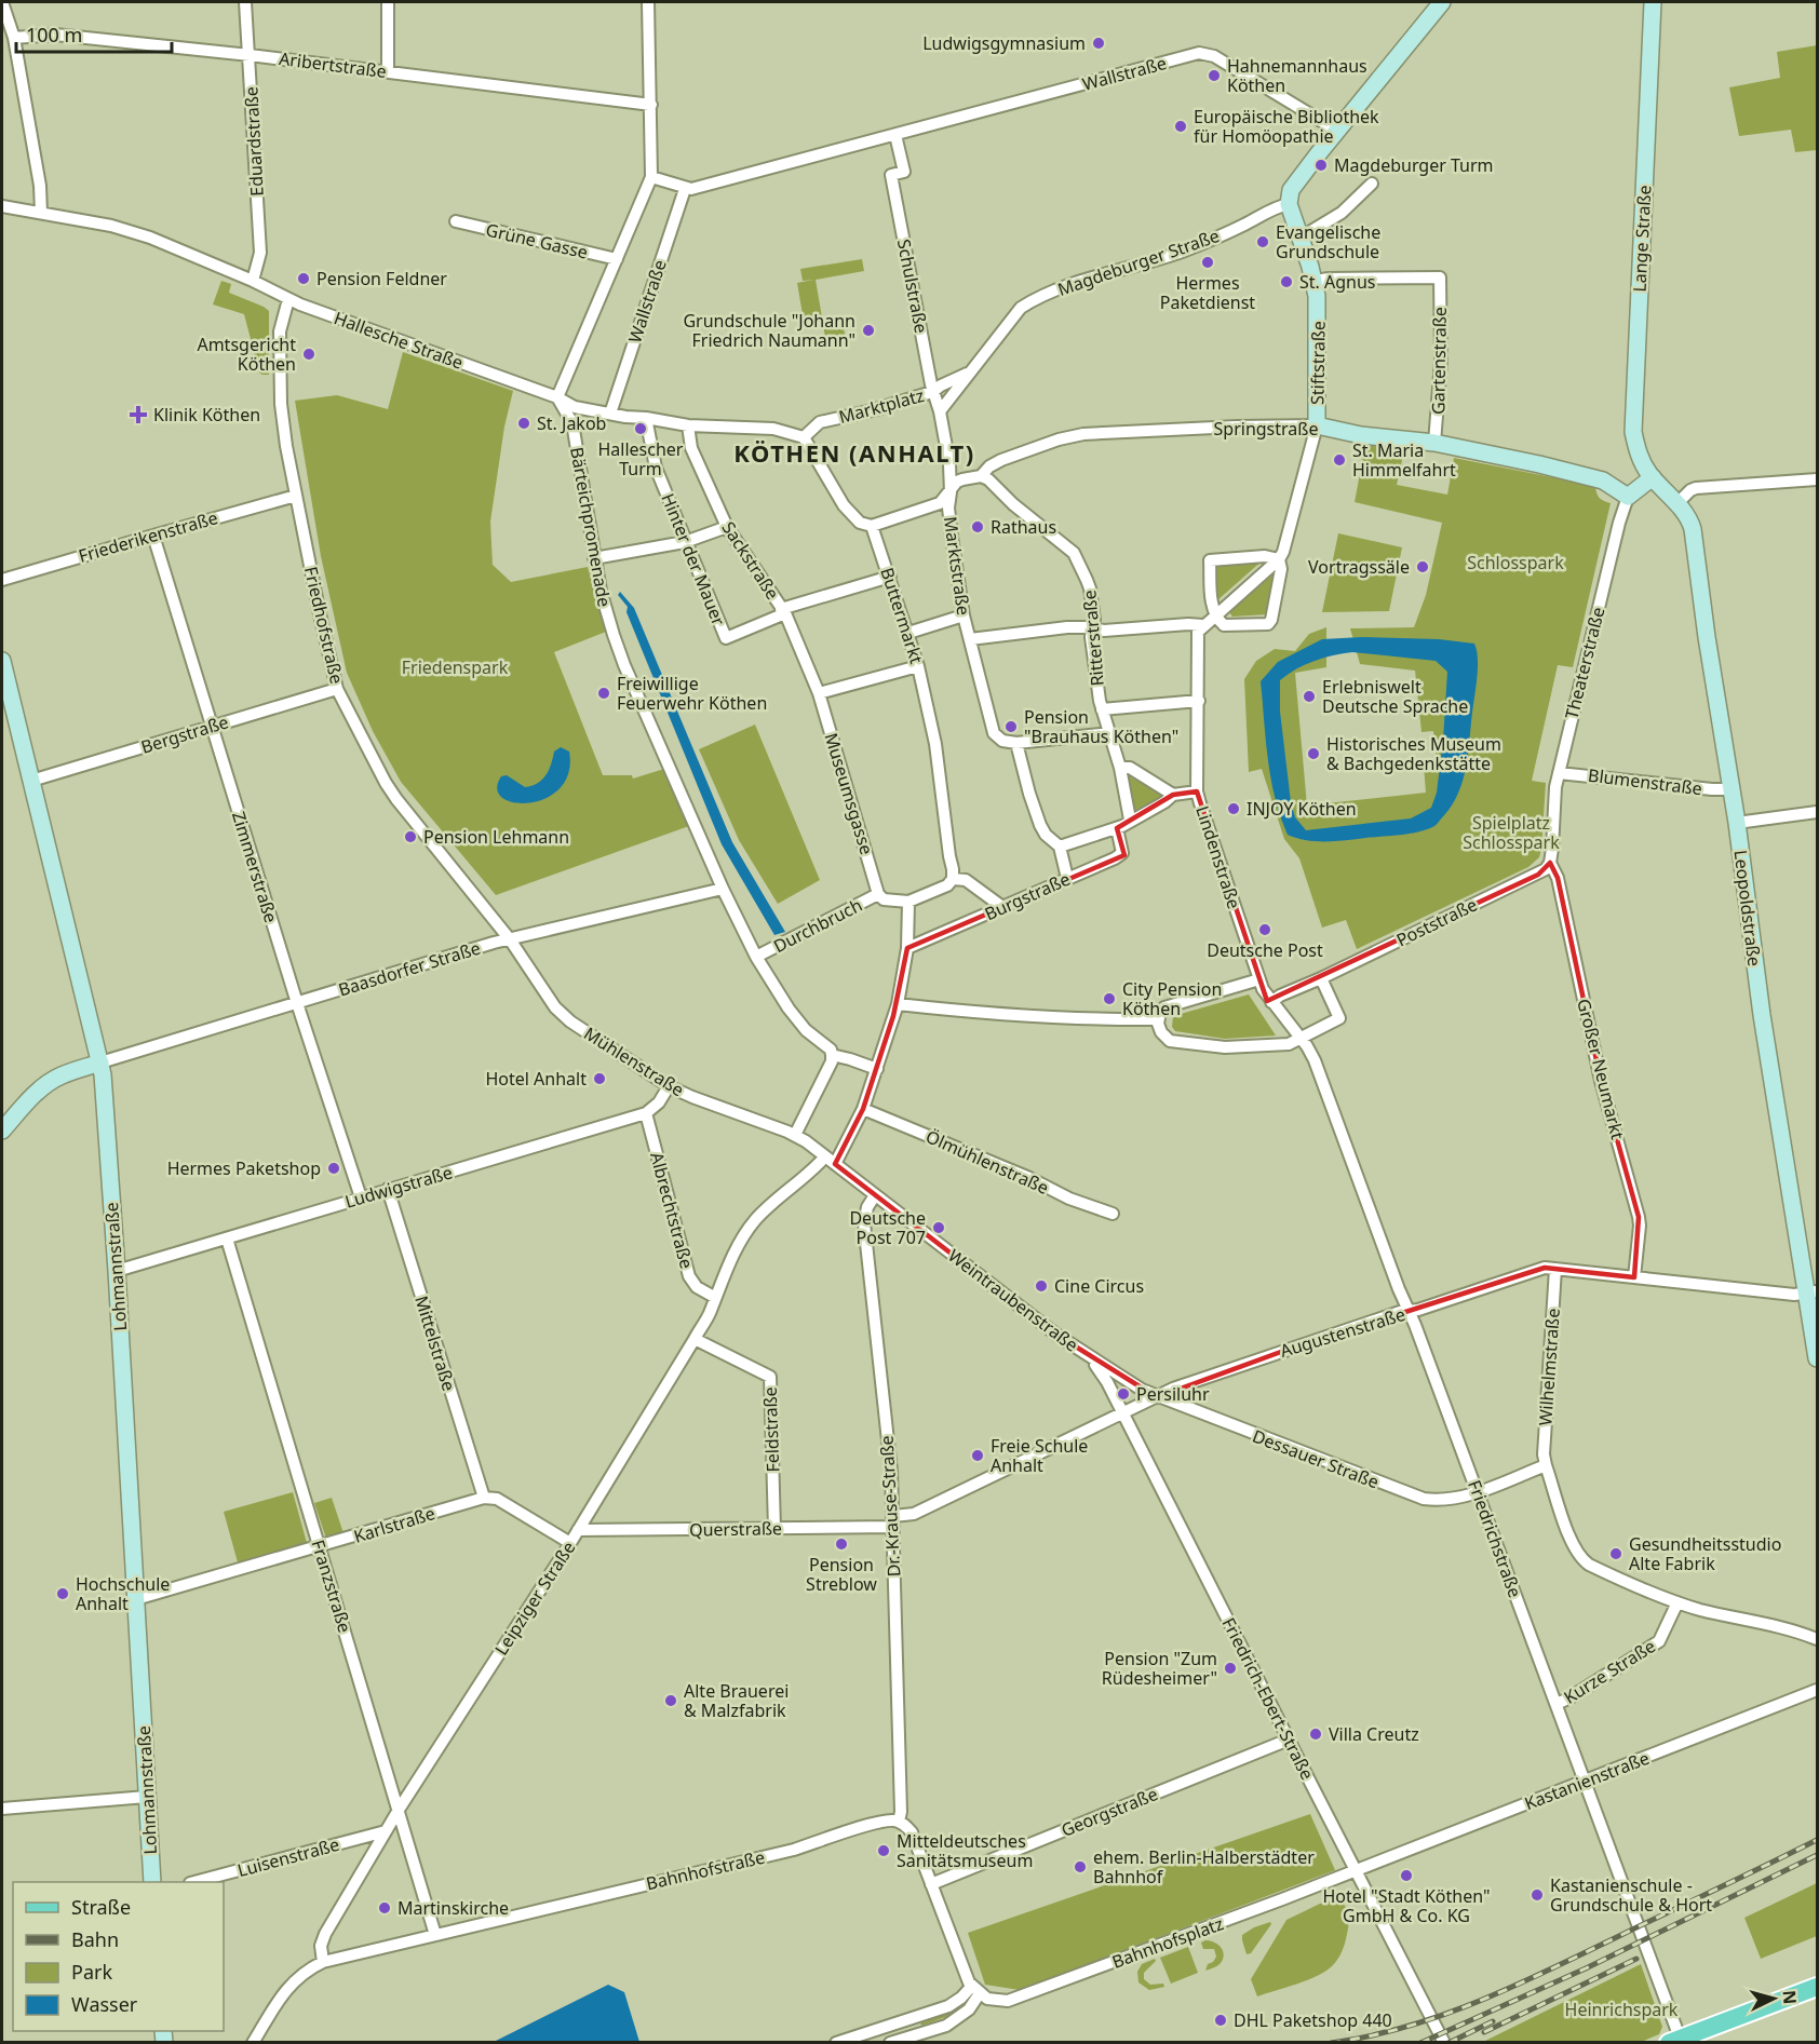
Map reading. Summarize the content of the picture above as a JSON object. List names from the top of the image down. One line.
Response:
{"streets":{"main road":["Lange Straße","Stiftstraße","Springstraße","Leopoldstraße","Lohmannstraße"],"street":["Aribertstraße","Wallstraße","Eduardstraße","Grüne Gasse","Magdeburger Straße","Schulstraße","Hallesche Straße","Gartenstraße","Marktplatz","Bärteichpromenade","Friederikenstraße","Hinter der Mauer","Sackstraße","Marktstraße","Buttermarkt","Friedhofstraße","Ritterstraße","Theaterstraße","Bergstraße","Blumenstraße","Museumsgasse","Lindenstraße","Zimmerstraße","Burgstraße","Poststraße","Durchbruch","Baasdorfer Straße","Mühlenstraße","Großer Neumarkt","Ölmühlenstraße","Ludwigstraße","Albrechtstraße","Weintraubenstraße","Augustenstraße","Mittelstraße","Wilhelmstraße","Feldstraße","Dessauer Straße","Dr.-Krause-Straße","Karlstraße","Querstraße","Friedrichstraße","Franzstraße","Leipziger Straße","Kurze Straße","Friedrich-Ebert-Straße","Kastanienstraße","Georgstraße","Luisenstraße","Bahnhofstraße","Bahnhofsplatz"]},"crossings":[["Aribertstraße","Eduardstraße"],["Wallstraße","Schulstraße"],["Wallstraße","Hallesche Straße"],["Eduardstraße","Hallesche Straße"],["Lange Straße","Leopoldstraße"],["Magdeburger Straße","Schulstraße"],["Magdeburger Straße","Stiftstraße"],["Magdeburger Straße","Marktplatz"],["Schulstraße","Marktplatz"],["Hallesche Straße","Marktplatz"],["Hallesche Straße","Bärteichpromenade"],["Hallesche Straße","Hinter der Mauer"],["Hallesche Straße","Sackstraße"],["Hallesche Straße","Friedhofstraße"],["Gartenstraße","Stiftstraße"],["Gartenstraße","Springstraße"],["Stiftstraße","Springstraße"],["Marktplatz","Springstraße"],["Marktplatz","Marktstraße"],["Springstraße","Marktstraße"],["Springstraße","Ritterstraße"],["Springstraße","Theaterstraße"],["Bärteichpromenade","Durchbruch"],["Bärteichpromenade","Baasdorfer Straße"],["Friederikenstraße","Friedhofstraße"],["Friederikenstraße","Zimmerstraße"],["Hinter der Mauer","Sackstraße"],["Sackstraße","Museumsgasse"],["Friedhofstraße","Bergstraße"],["Friedhofstraße","Baasdorfer Straße"],["Friedhofstraße","Mühlenstraße"],["Theaterstraße","Blumenstraße"],["Theaterstraße","Poststraße"],["Theaterstraße","Großer Neumarkt"],["Bergstraße","Zimmerstraße"],["Bergstraße","Lohmannstraße"],["Blumenstraße","Leopoldstraße"],["Museumsgasse","Durchbruch"],["Lindenstraße","Poststraße"],["Lindenstraße","Friedrichstraße"],["Zimmerstraße","Baasdorfer Straße"],["Zimmerstraße","Ludwigstraße"],["Leopoldstraße","Augustenstraße"],["Poststraße","Großer Neumarkt"],["Baasdorfer Straße","Mühlenstraße"],["Baasdorfer Straße","Lohmannstraße"],["Mühlenstraße","Weintraubenstraße"],["Mühlenstraße","Leipziger Straße"],["Großer Neumarkt","Augustenstraße"],["Ludwigstraße","Albrechtstraße"],["Ludwigstraße","Lohmannstraße"],["Ludwigstraße","Mittelstraße"],["Ludwigstraße","Franzstraße"],["Albrechtstraße","Leipziger Straße"],["Lohmannstraße","Karlstraße"],["Weintraubenstraße","Augustenstraße"],["Weintraubenstraße","Dessauer Straße"],["Weintraubenstraße","Dr.-Krause-Straße"],["Weintraubenstraße","Friedrich-Ebert-Straße"],["Augustenstraße","Wilhelmstraße"],["Augustenstraße","Dessauer Straße"],["Augustenstraße","Dr.-Krause-Straße"],["Augustenstraße","Querstraße"],["Augustenstraße","Friedrichstraße"],["Augustenstraße","Friedrich-Ebert-Straße"],["Mittelstraße","Karlstraße"],["Wilhelmstraße","Dessauer Straße"],["Wilhelmstraße","Kurze Straße"],["Feldstraße","Querstraße"],["Feldstraße","Leipziger Straße"],["Dessauer Straße","Friedrichstraße"],["Dr.-Krause-Straße","Querstraße"],["Dr.-Krause-Straße","Bahnhofstraße"],["Karlstraße","Franzstraße"],["Querstraße","Leipziger Straße"],["Friedrichstraße","Kurze Straße"],["Friedrichstraße","Kastanienstraße"],["Franzstraße","Leipziger Straße"],["Franzstraße","Bahnhofstraße"],["Leipziger Straße","Luisenstraße"],["Leipziger Straße","Bahnhofstraße"],["Friedrich-Ebert-Straße","Kastanienstraße"],["Friedrich-Ebert-Straße","Georgstraße"],["Friedrich-Ebert-Straße","Bahnhofsplatz"],["Kastanienstraße","Bahnhofsplatz"]],"districts":["KÖTHEN (ANHALT)"],"parks":["Schlosspark","Friedenspark","Spielplatz Schlosspark","Heinrichspark"],"places":{"other":["Ludwigsgymnasium","Hahnemannhaus Köthen","Europäische Bibliothek für Homöopathie","Magdeburger Turm","Evangelische Grundschule","Hermes Paketdienst","Pension Feldner","St. Agnus","Grundschule \"Johann Friedrich Naumann\"","Amtsgericht Köthen","St. Jakob","Hallescher Turm","St. Maria Himmelfahrt","Rathaus","Vortragssäle","Freiwillige Feuerwehr Köthen","Erlebniswelt Deutsche Sprache","Pension \"Brauhaus Köthen\"","Historisches Museum & Bachgedenkstätte","INJOY Köthen","Pension Lehmann","Deutsche Post","City Pension Köthen","Hotel Anhalt","Hermes Paketshop","Deutsche Post 707","Cine Circus","Persiluhr","Freie Schule Anhalt","Pension Streblow","Gesundheitsstudio Alte Fabrik","Hochschule Anhalt","Pension \"Zum Rüdesheimer\"","Alte Brauerei & Malzfabrik","Villa Creutz","Mitteldeutsches Sanitätsmuseum","ehem. Berlin-Halberstädter Bahnhof","Hotel \"Stadt Köthen\" GmbH & Co. KG","Kastanienschule - Grundschule & Hort","Martinskirche","DHL Paketshop 440"],"health":["Klinik Köthen"]},"legend":["Straße","Bahn","Park","Wasser"],"scale_bar":"100 m","north":"right"}
